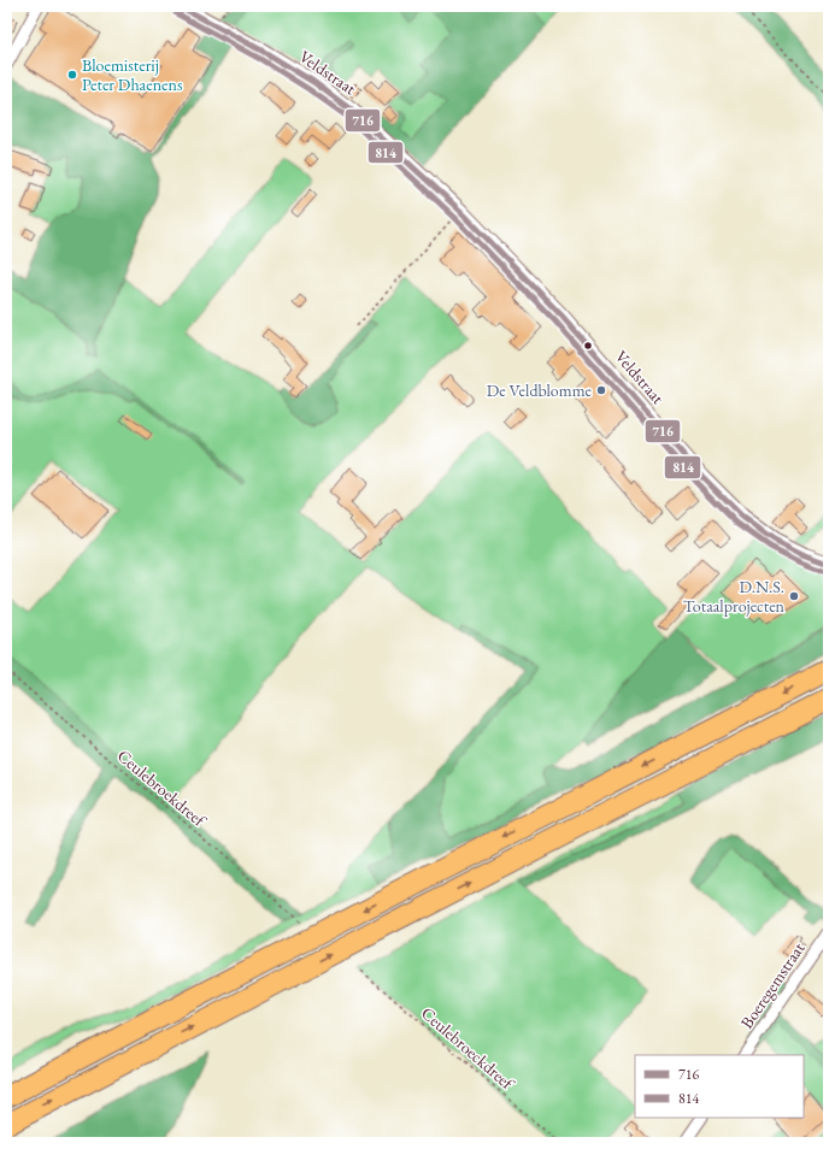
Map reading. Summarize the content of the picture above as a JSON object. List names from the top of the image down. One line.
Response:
{"streets":{"street":["Veldstraat","Boeregemstraat"],"path":["Ceulebroekdreef","Ceulebroeckdreef"]},"places":["Bloemisterij Peter Dhaenens","De Veldblomme","D.N.S. Totaalprojecten"],"lines":["transit line 716","transit line 814"],"legend":["716","814"]}
